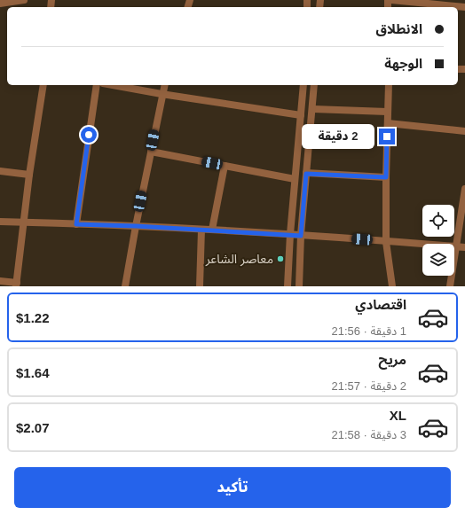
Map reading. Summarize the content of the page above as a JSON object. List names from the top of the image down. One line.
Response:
{"places":["معاصر الشاعر"],"page":{"banner":["الانطلاق","الوجهة"],"bubble":"2 دقيقة","list":[{"name":"اقتصادي","note":"1 دقيقة · 21:56","value":"$1.22"},{"name":"مريح","note":"2 دقيقة · 21:57","value":"$1.64"},{"name":"XL","note":"3 دقيقة · 21:58","value":"$2.07"}],"buttons":"تأكيد"}}
